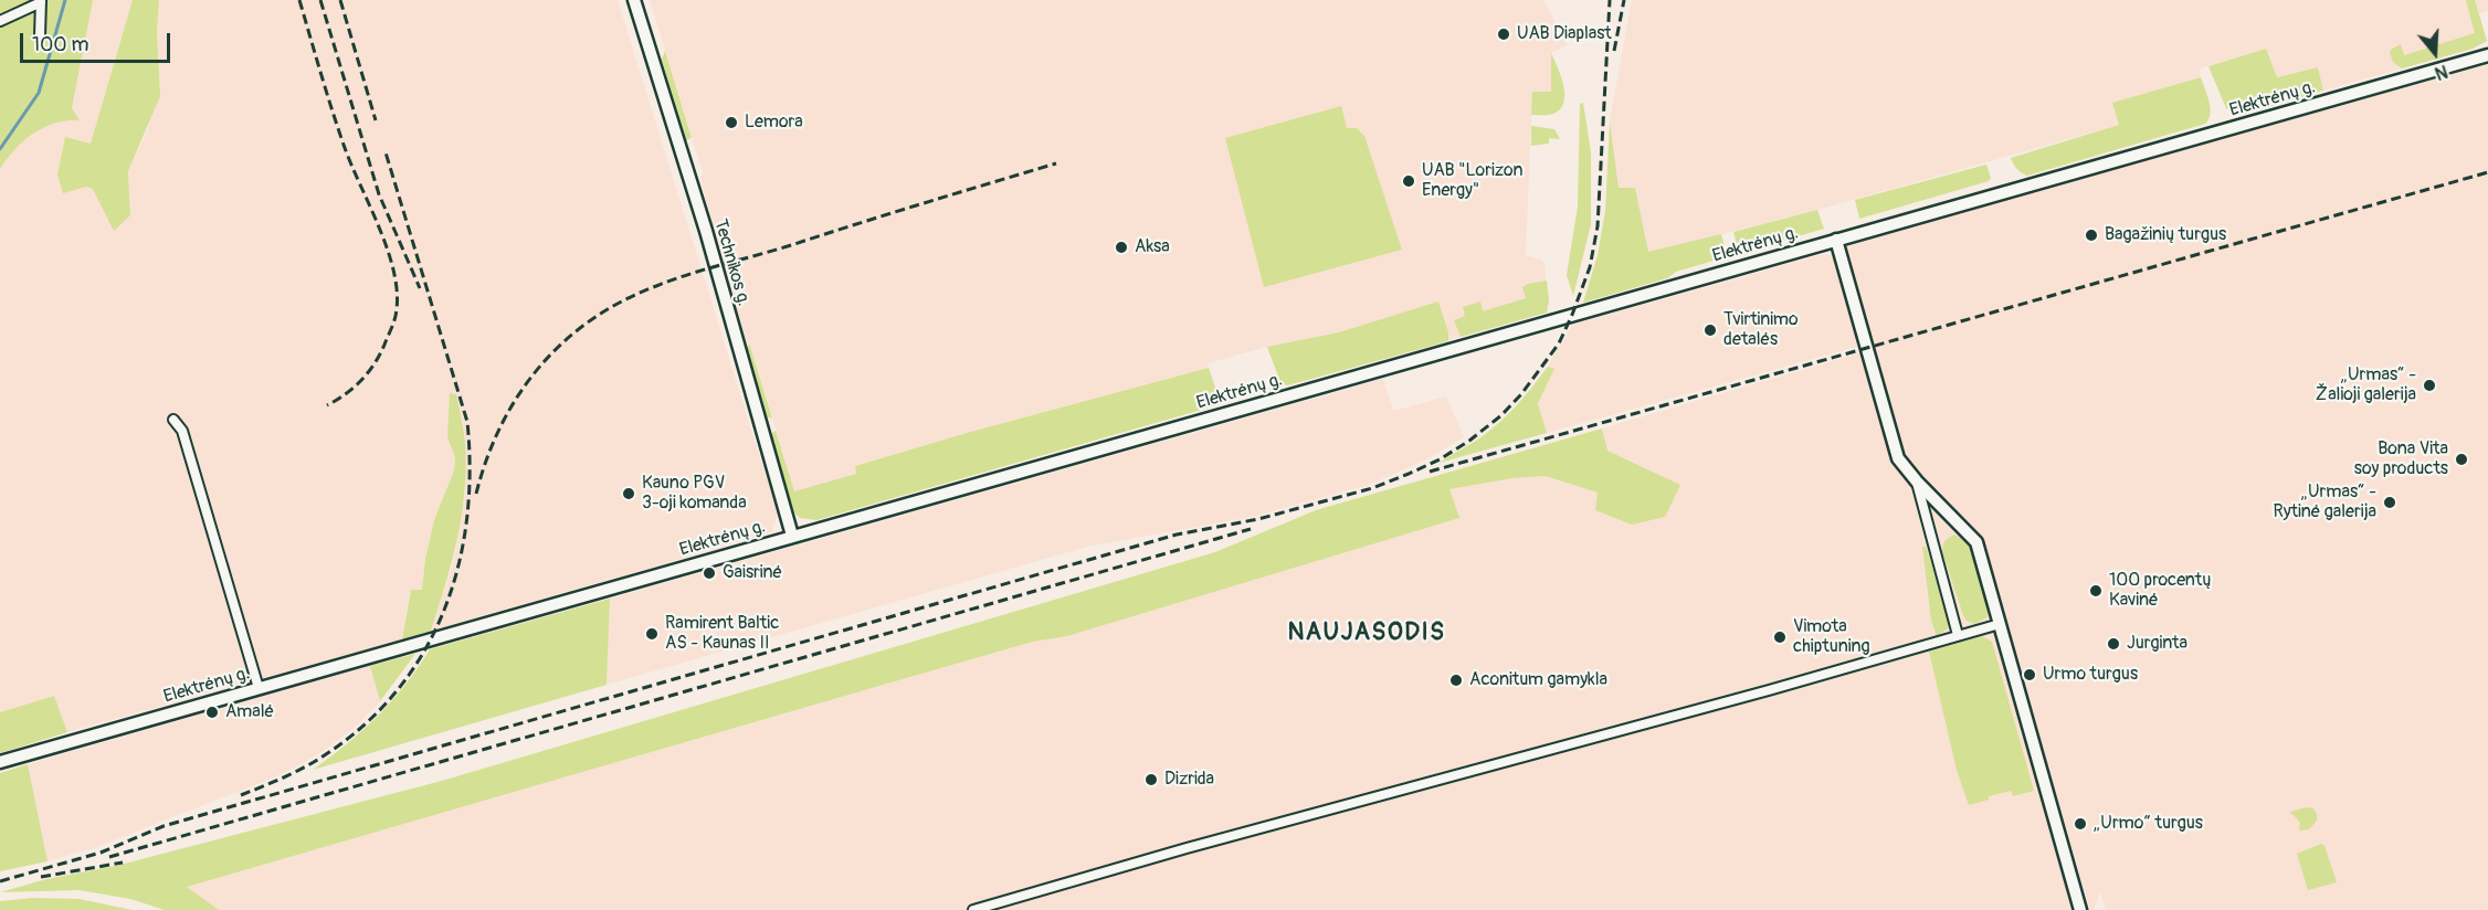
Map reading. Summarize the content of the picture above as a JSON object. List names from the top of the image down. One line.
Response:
{"streets":{"street":["Elektrėnų g.","Technikos g."]},"crossings":[["Elektrėnų g.","Technikos g."]],"districts":["NAUJASODIS"],"places":["UAB Diaplast","Lemora","UAB \"Lorizon Energy\"","Bagažinių turgus","Aksa","Tvirtinimo detalės","„Urmas“ - Žalioji galerija","Bona Vita soy products","Kauno PGV 3-oji komanda","„Urmas“ - Rytinė galerija","Gaisrinė","100 procentų Kavinė","Ramirent Baltic AS - Kaunas II","Vimota chiptuning","Jurginta","Urmo turgus","Aconitum gamykla","Amalė","Dizrida","„Urmo“ turgus"],"scale_bar":"100 m","north":"bottom"}
